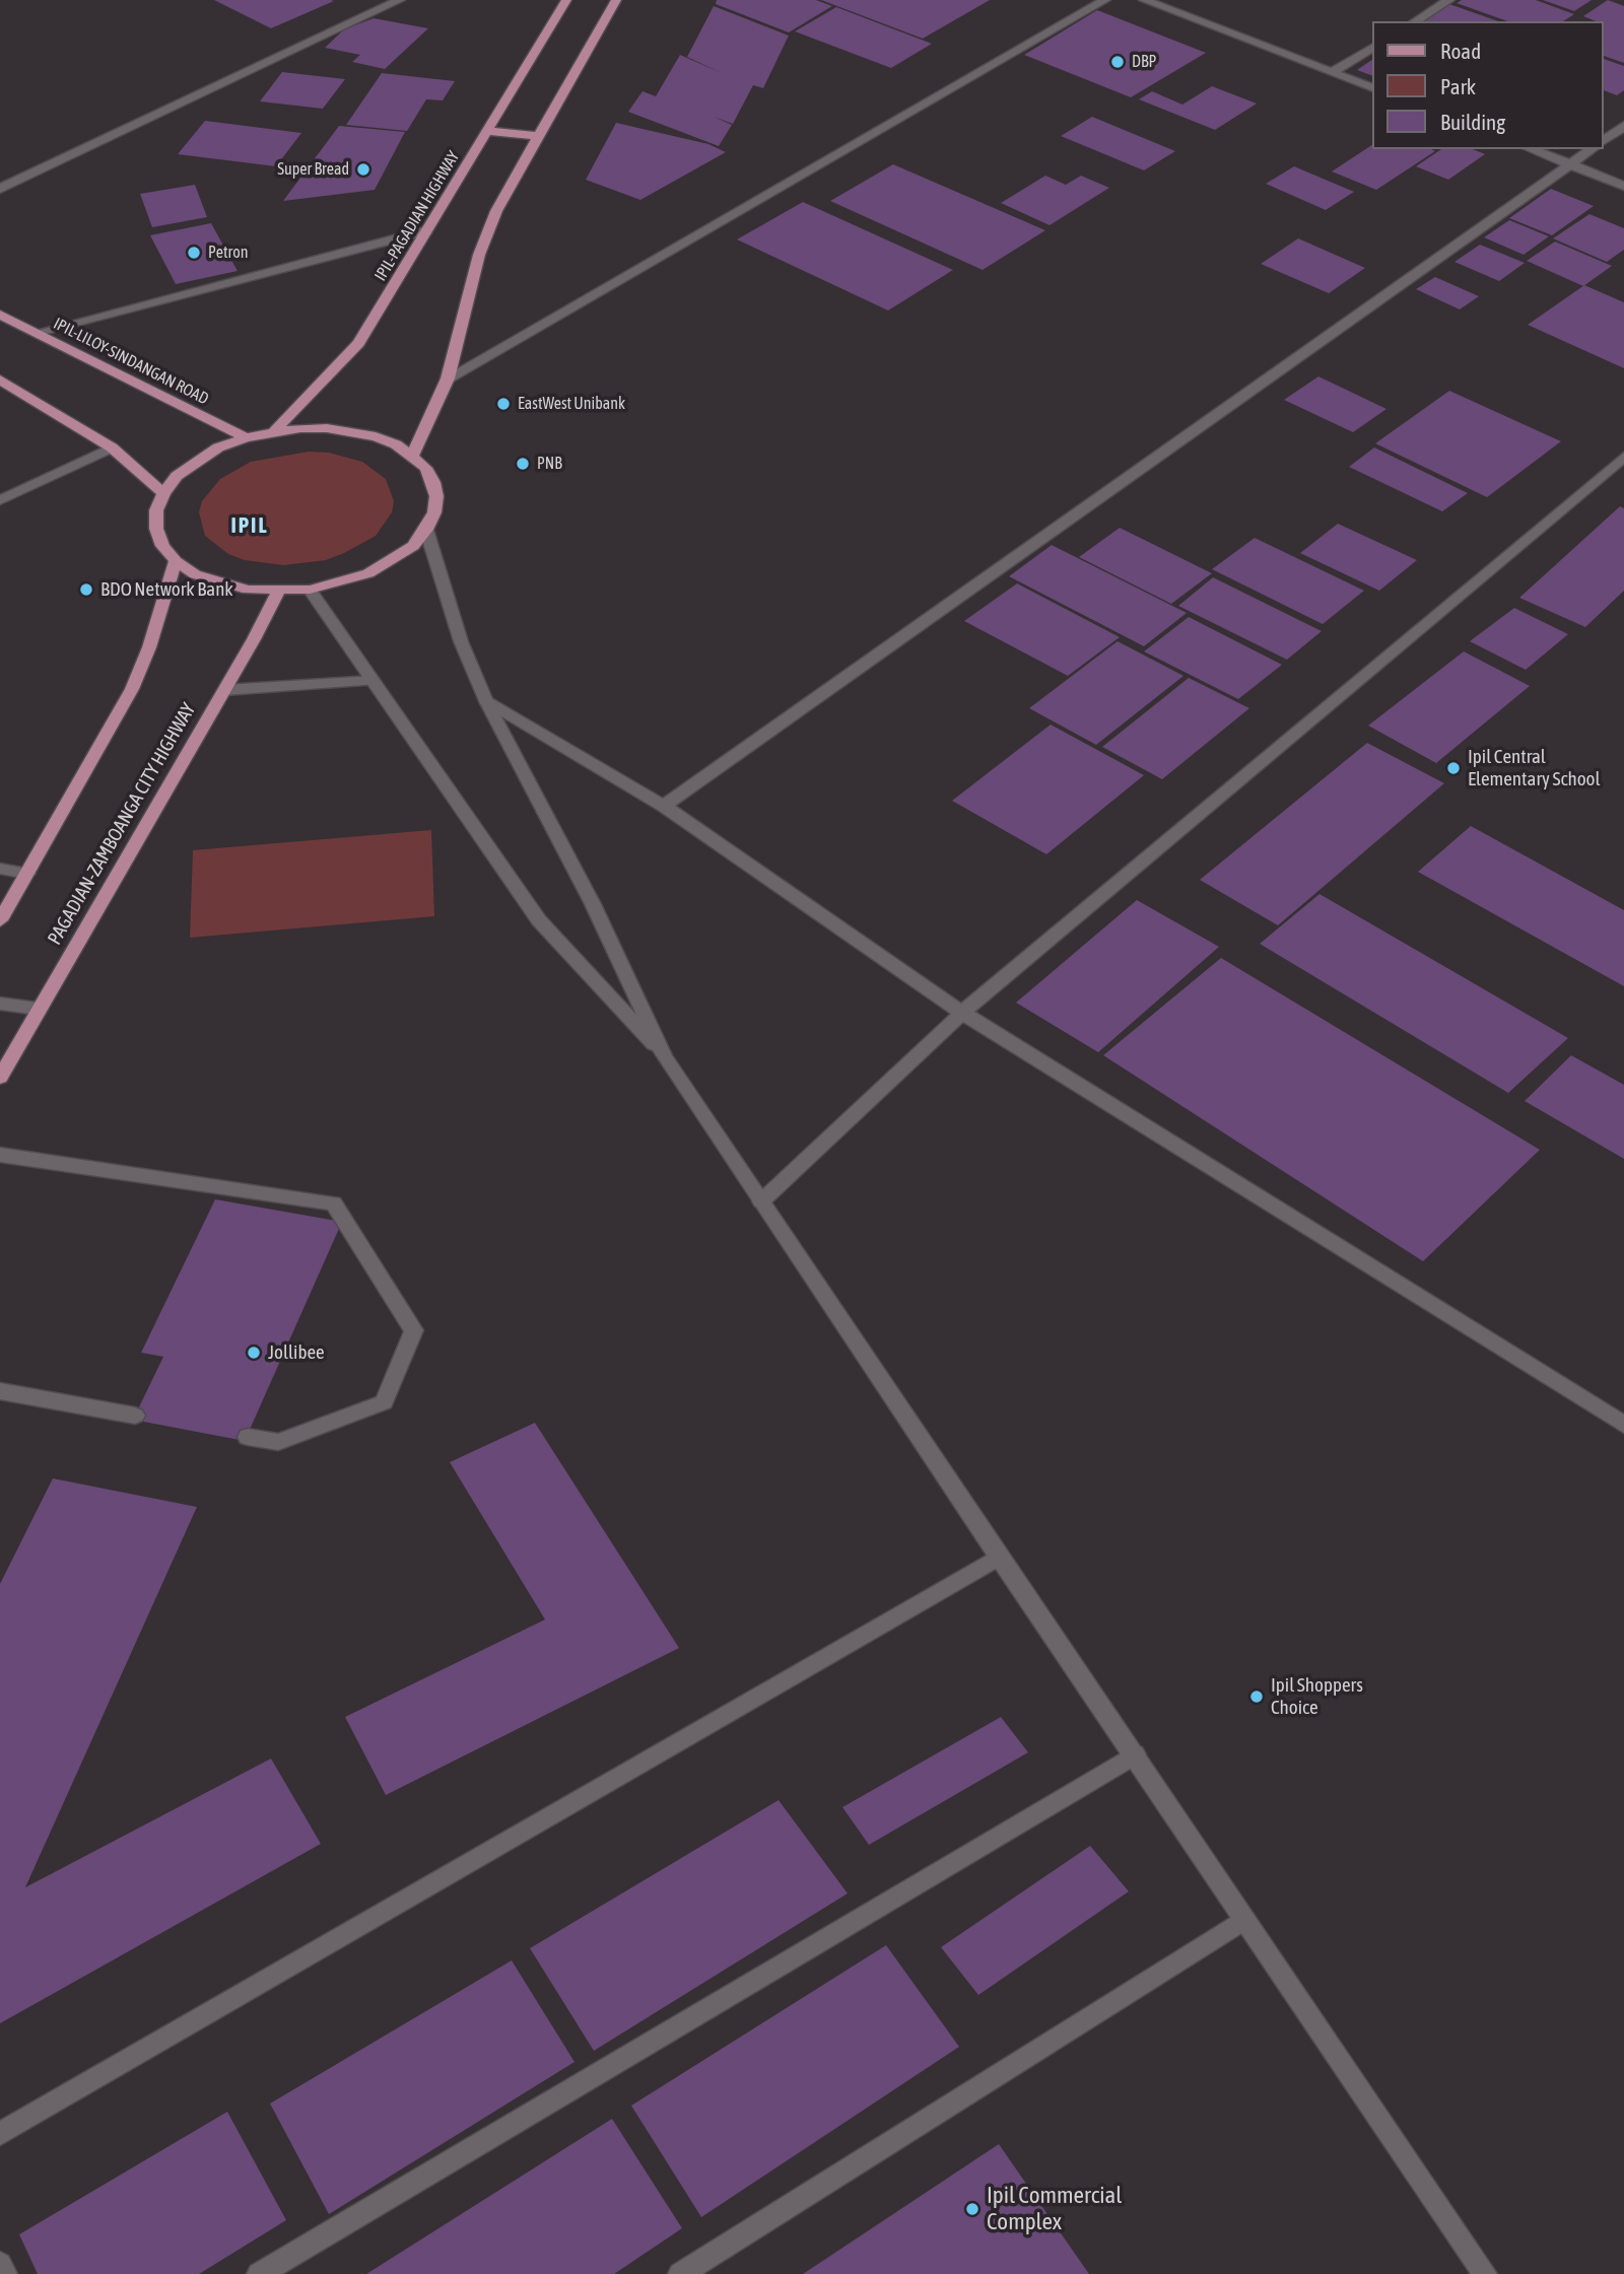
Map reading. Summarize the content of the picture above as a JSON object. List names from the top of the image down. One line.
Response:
{"streets":{"main road":["IPIL-PAGADIAN HIGHWAY","IPIL-LILOY-SINDANGAN ROAD","PAGADIAN-ZAMBOANGA CITY HIGHWAY"]},"crossings":[["IPIL-PAGADIAN HIGHWAY","IPIL-LILOY-SINDANGAN ROAD"],["IPIL-PAGADIAN HIGHWAY","PAGADIAN-ZAMBOANGA CITY HIGHWAY"],["IPIL-LILOY-SINDANGAN ROAD","PAGADIAN-ZAMBOANGA CITY HIGHWAY"]],"districts":["IPIL"],"places":["DBP","Super Bread","Petron","EastWest Unibank","PNB","BDO Network Bank","Ipil Central Elementary School","Jollibee","Ipil Shoppers Choice","Ipil Commercial Complex"],"legend":["Road","Park","Building"]}
